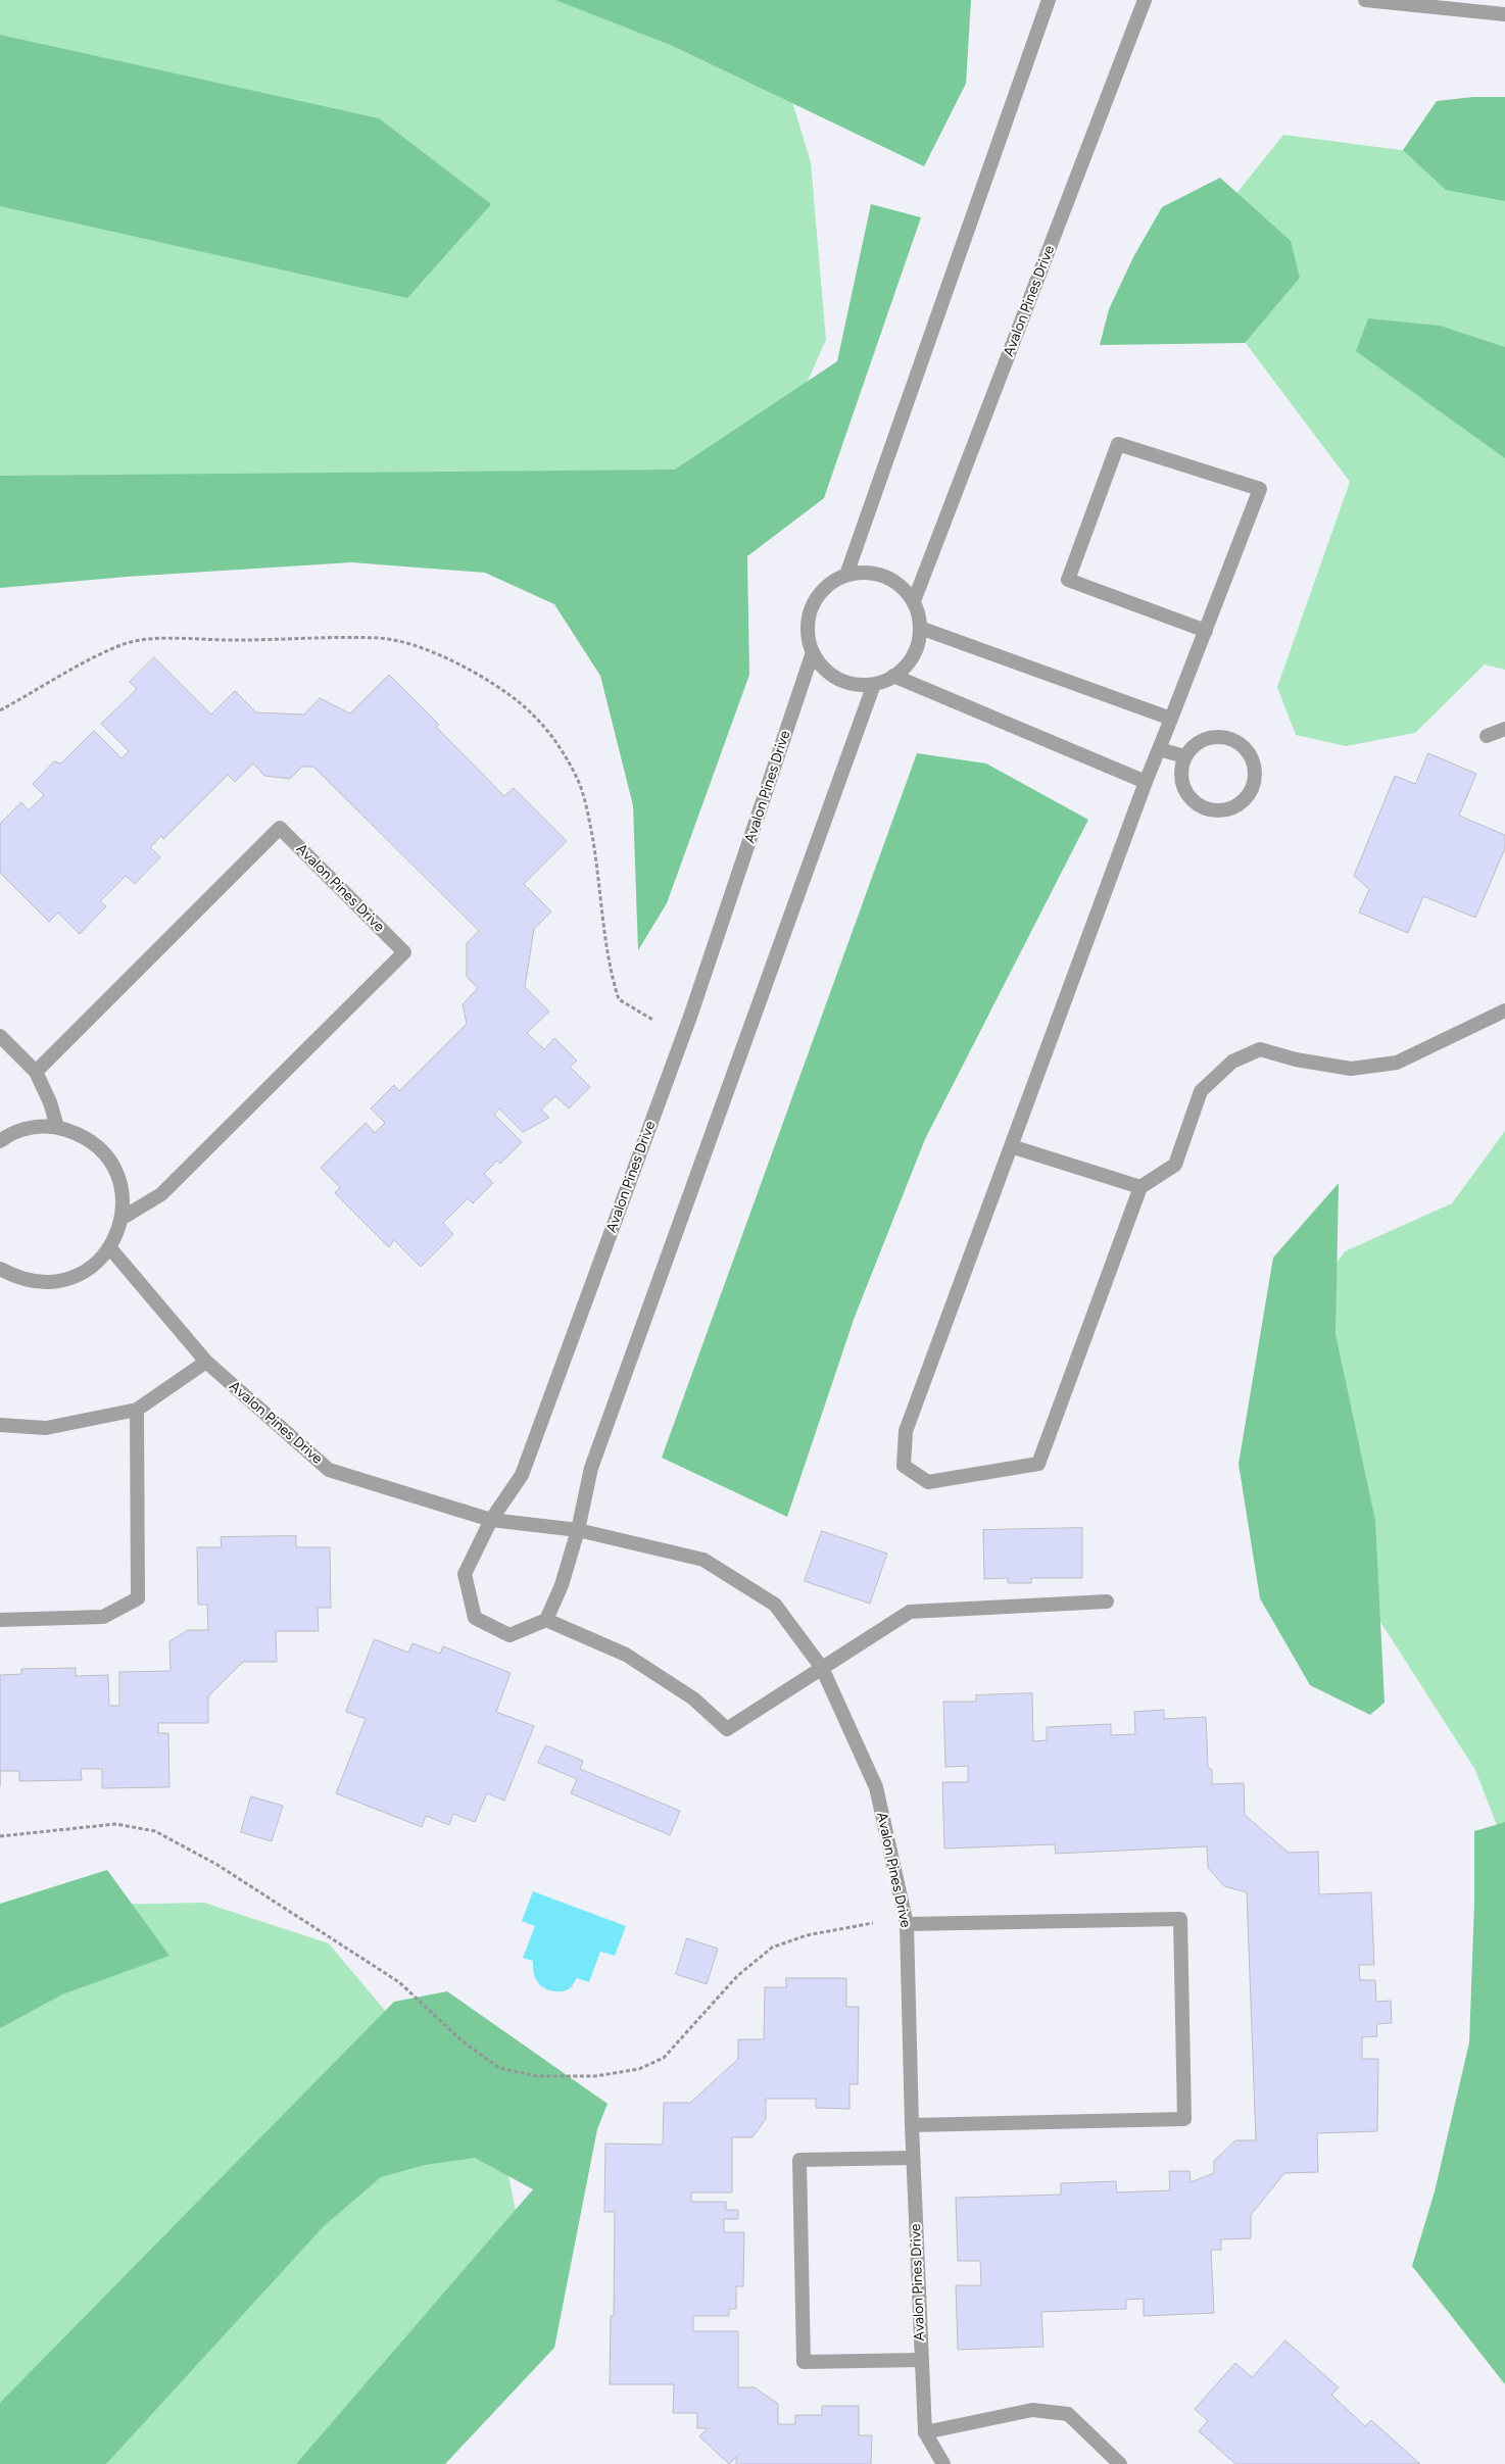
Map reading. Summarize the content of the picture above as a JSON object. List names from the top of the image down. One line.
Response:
{"streets":{"street":["Avalon Pines Drive"]}}
